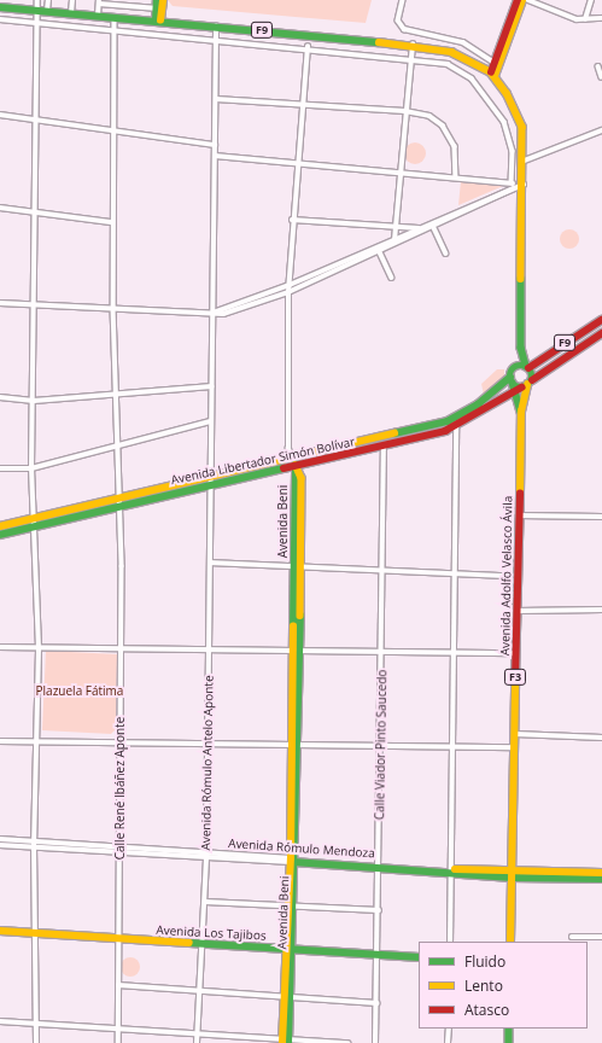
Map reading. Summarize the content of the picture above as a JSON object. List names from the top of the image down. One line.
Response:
{"streets":{"main road":["F9","Avenida Libertador Simón Bolívar","Avenida Beni","Avenida Adolfo Velasco Ávila","F3","Avenida Rómulo Mendoza","Avenida Los Tajibos"],"street":["Calle Viador Pinto Saucedo","Avenida Rómulo Antelo Aponte","Calle René Ibáñez Aponte"]},"crossings":[["F9","Avenida Libertador Simón Bolívar"],["F9","Avenida Adolfo Velasco Ávila"],["F9","Avenida Rómulo Antelo Aponte"],["F9","Calle René Ibáñez Aponte"],["Avenida Libertador Simón Bolívar","Avenida Beni"],["Avenida Libertador Simón Bolívar","Avenida Adolfo Velasco Ávila"],["Avenida Libertador Simón Bolívar","Calle Viador Pinto Saucedo"],["Avenida Libertador Simón Bolívar","Avenida Rómulo Antelo Aponte"],["Avenida Libertador Simón Bolívar","Calle René Ibáñez Aponte"],["Avenida Beni","Avenida Rómulo Mendoza"],["Avenida Beni","Avenida Los Tajibos"],["Avenida Adolfo Velasco Ávila","Avenida Rómulo Mendoza"],["Calle Viador Pinto Saucedo","Avenida Rómulo Mendoza"],["Calle Viador Pinto Saucedo","Avenida Los Tajibos"],["Avenida Rómulo Antelo Aponte","Avenida Rómulo Mendoza"],["Avenida Rómulo Antelo Aponte","Avenida Los Tajibos"],["Calle René Ibáñez Aponte","Avenida Rómulo Mendoza"],["Calle René Ibáñez Aponte","Avenida Los Tajibos"]],"parks":["Plazuela Fátima"],"legend":["Fluido","Lento","Atasco"]}
